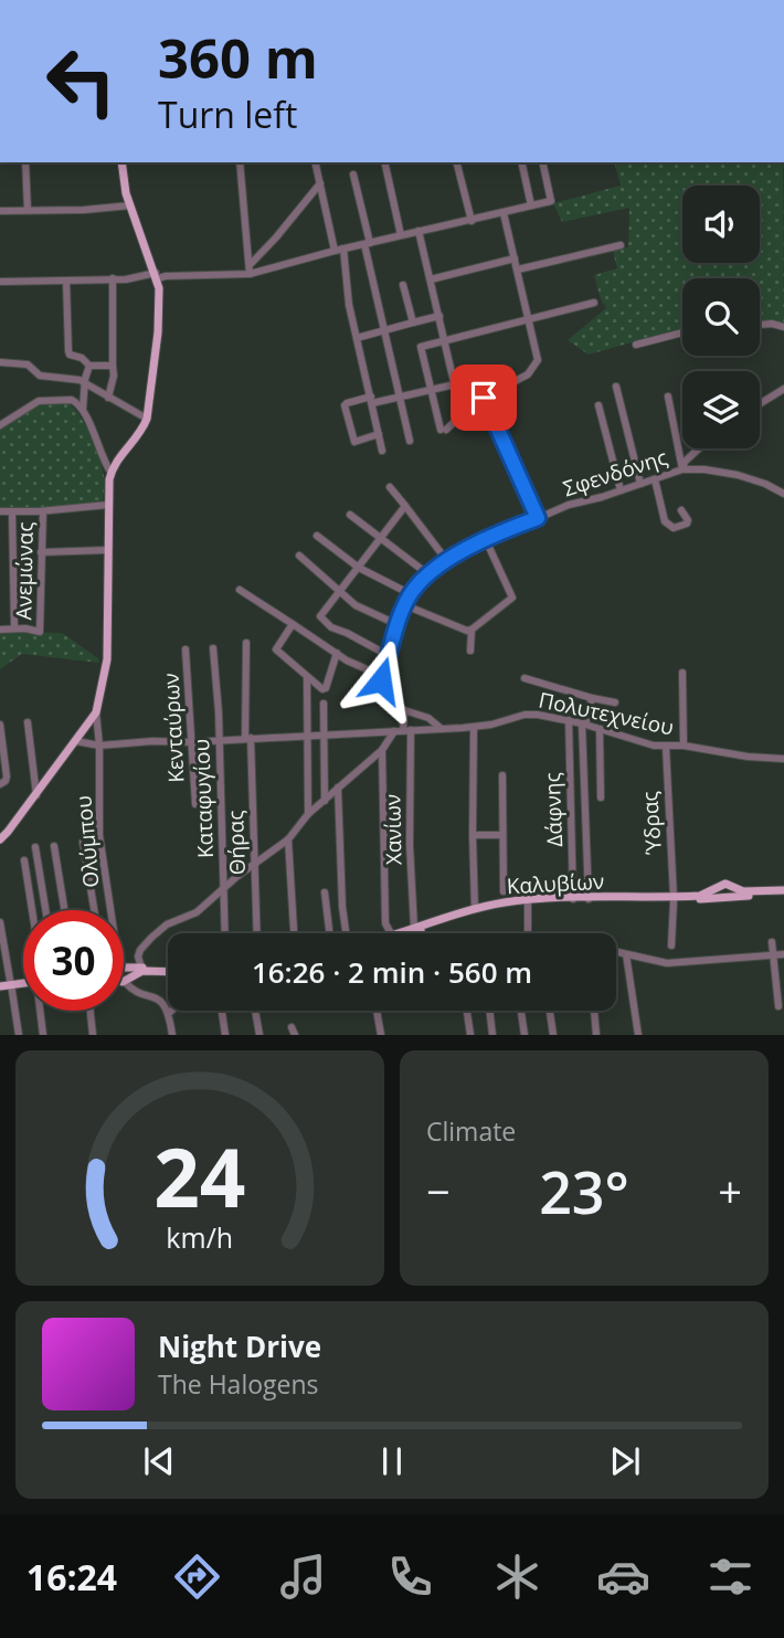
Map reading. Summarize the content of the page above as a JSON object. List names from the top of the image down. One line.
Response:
{"streets":{"main road":["Καλυβίων"],"street":["Σφενδόνης","Ανεμώνας","Πολυτεχνείου","Κενταύρων","Καταφυγίου","Δάφνης","Ύδρας","Χανίων","Ολύμπου","Θήρας"]},"crossings":[["Πολυτεχνείου","Κενταύρων"],["Πολυτεχνείου","Καταφυγίου"],["Πολυτεχνείου","Δάφνης"],["Πολυτεχνείου","Ύδρας"],["Πολυτεχνείου","Χανίων"],["Πολυτεχνείου","Ολύμπου"],["Πολυτεχνείου","Θήρας"],["Δάφνης","Καλυβίων"],["Ύδρας","Καλυβίων"],["Χανίων","Καλυβίων"]],"page":{"turn":["360 m","Turn left"],"limit":"30","trip":"16:26 · 2 min · 560 m","tile":"Climate","heat":["−","23°","+"],"song":["Night Drive","The Halogens"],"tabs":"16:24","gauge":["24","km/h"]}}
